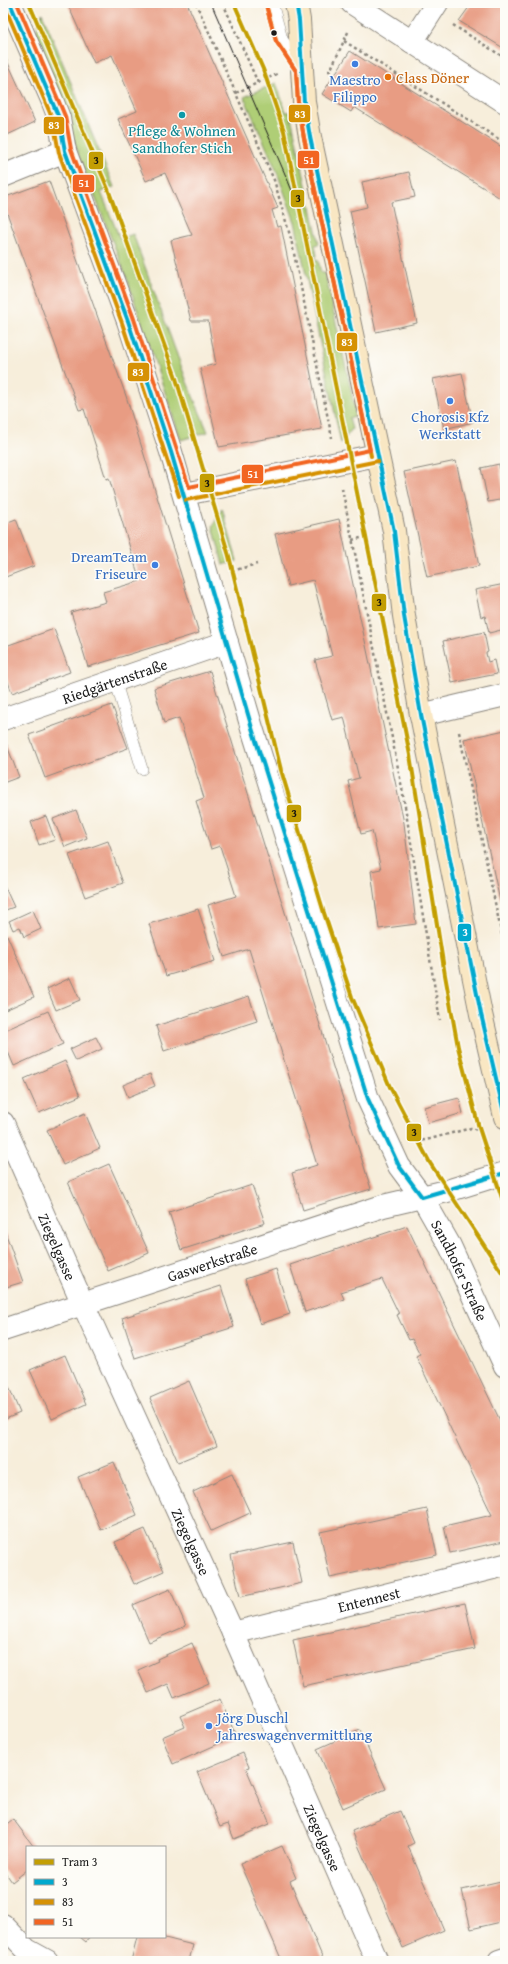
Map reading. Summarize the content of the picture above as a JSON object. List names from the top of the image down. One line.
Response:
{"streets":{"street":["Riedgärtenstraße","Ziegelgasse","Gaswerkstraße","Sandhofer Straße","Entennest"]},"crossings":[["Riedgärtenstraße","Sandhofer Straße"],["Ziegelgasse","Gaswerkstraße"],["Ziegelgasse","Entennest"],["Gaswerkstraße","Sandhofer Straße"]],"places":["Maestro Filippo","Class Döner","Pflege & Wohnen Sandhofer Stich","Chorosis Kfz Werkstatt","DreamTeam Friseure","Jörg Duschl Jahreswagenvermittlung"],"lines":["tram line 3","transit line 3","transit line 51","transit line 83"],"legend":["Tram 3","3","83","51"]}
